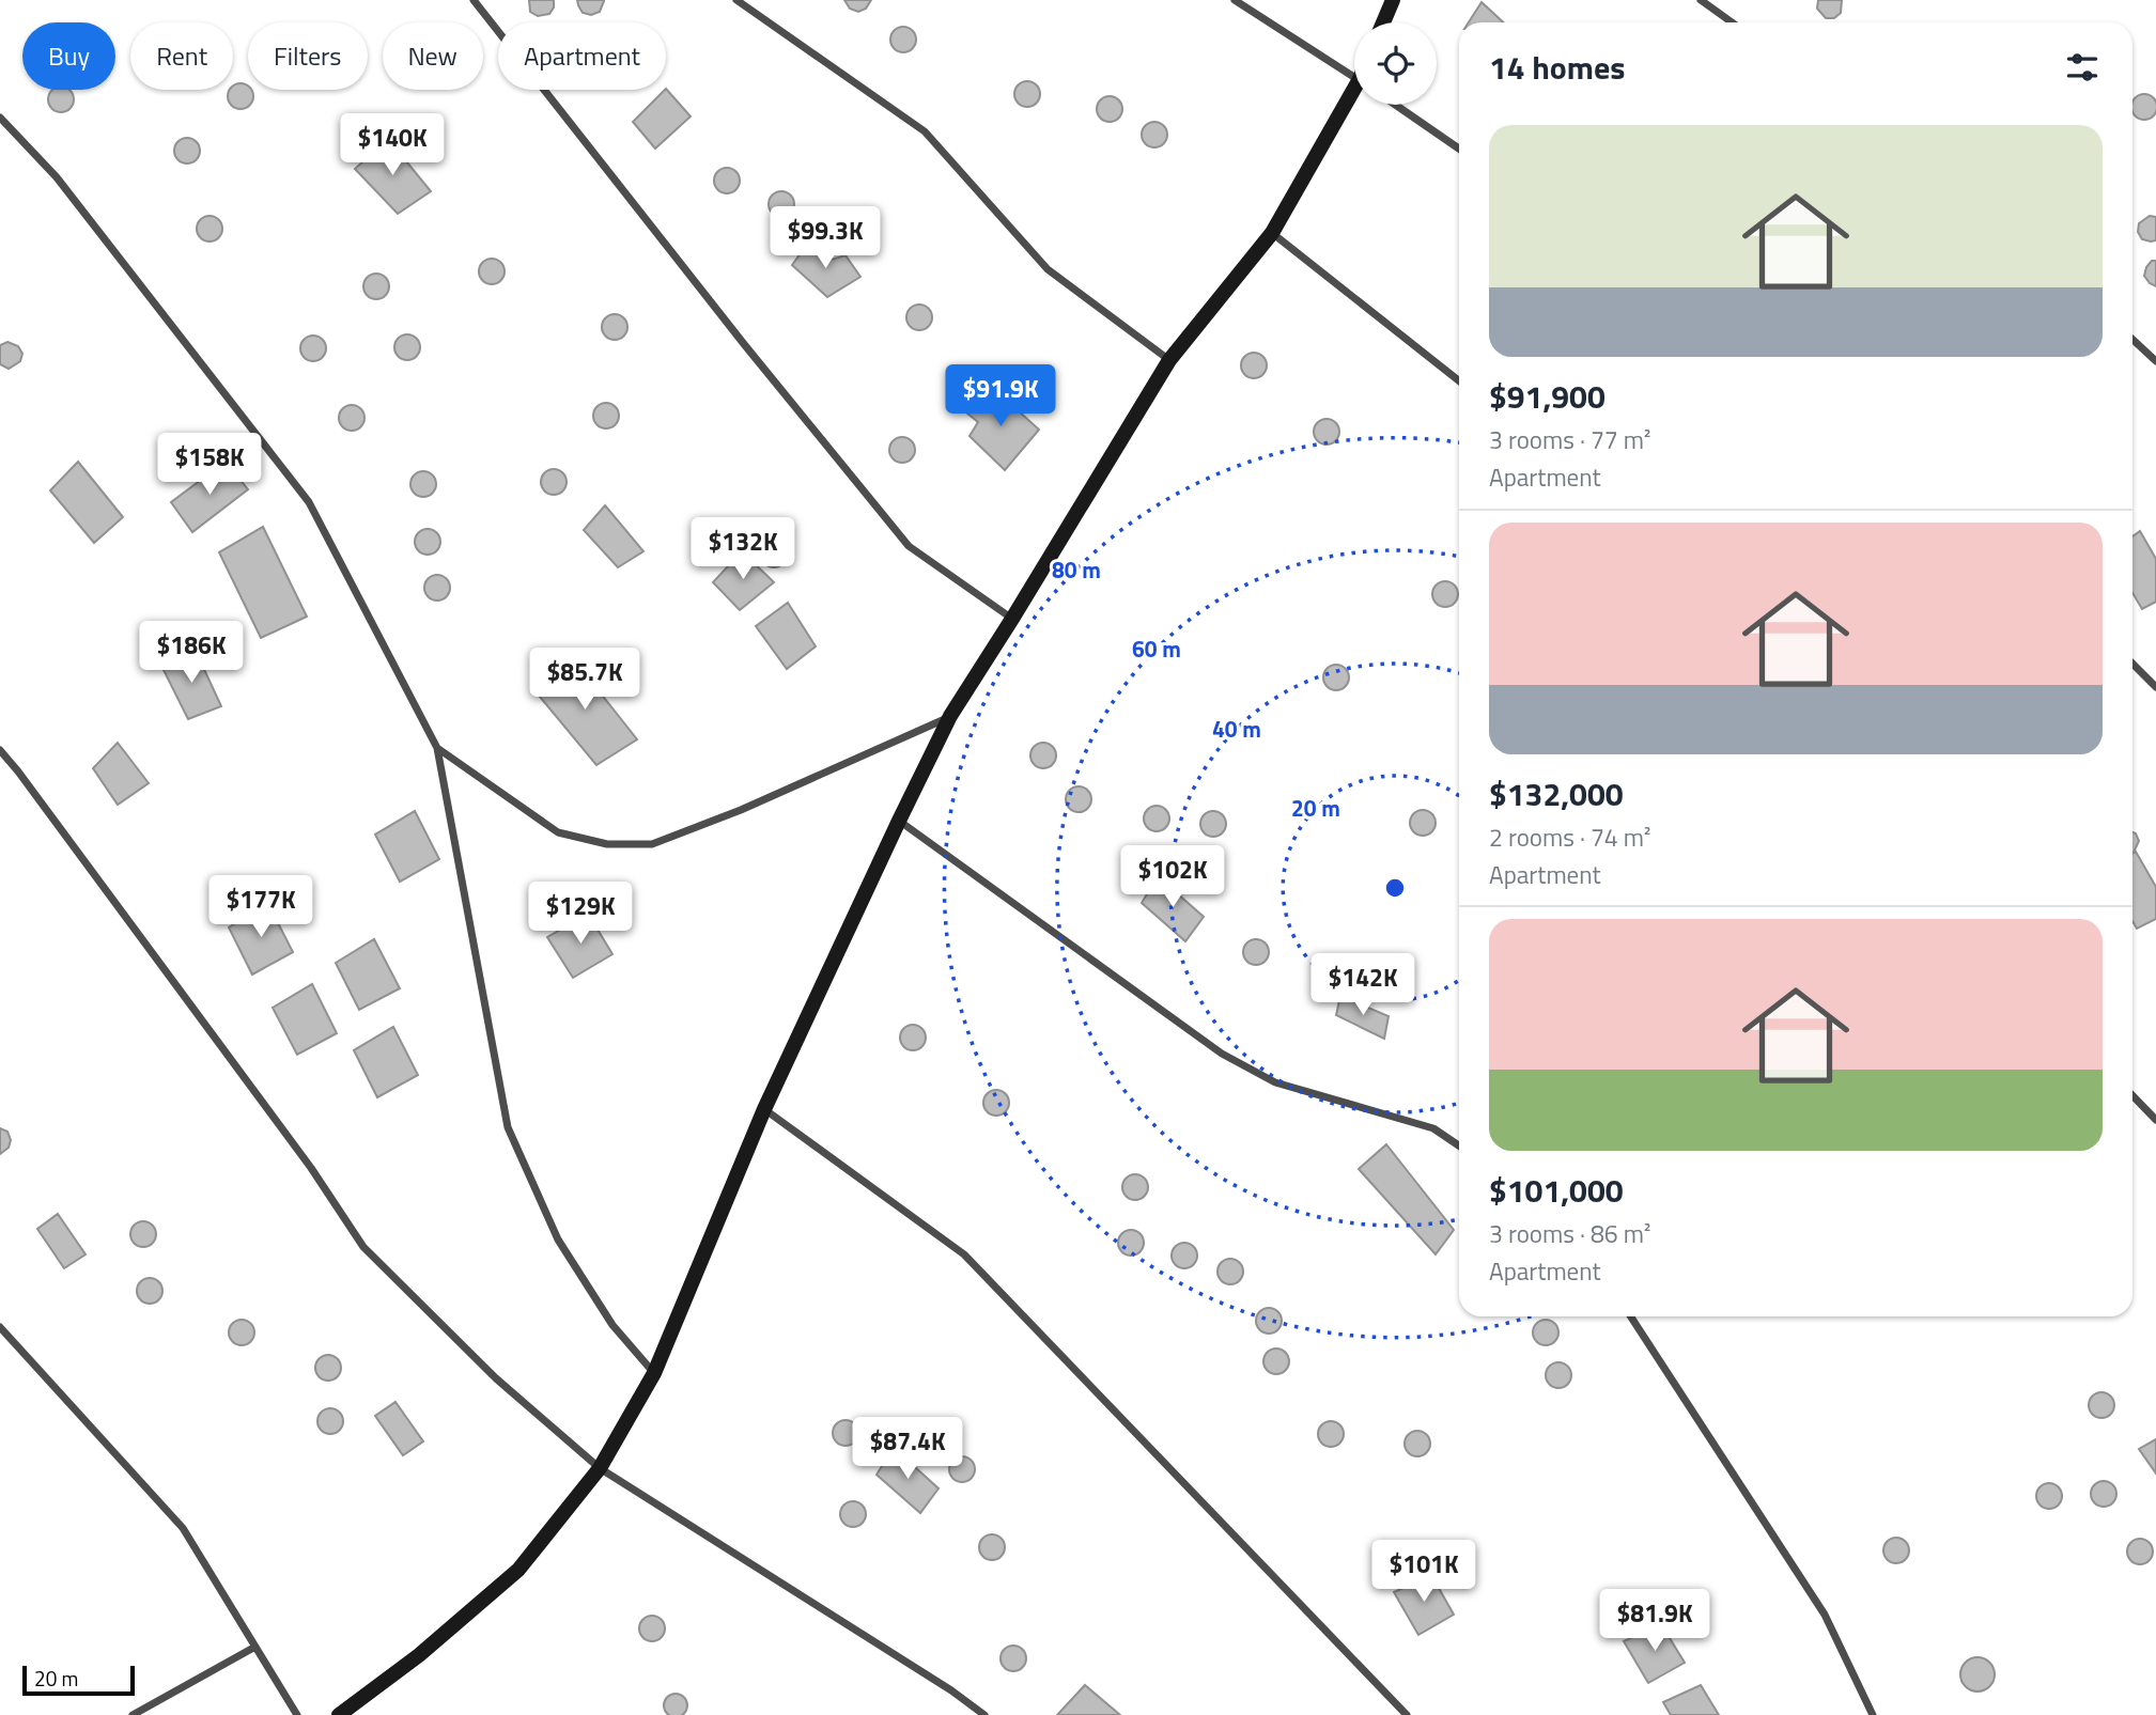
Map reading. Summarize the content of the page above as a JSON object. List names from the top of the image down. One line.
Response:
{"scale_bar":"20 m","page":{"chip":["Buy","Rent","Filters","New","Apartment"],"heading":"14 homes","list":[{"name":"$91,900","note":"3 rooms · 77 m² · Apartment"},{"name":"$132,000","note":"2 rooms · 74 m² · Apartment"},{"name":"$101,000","note":"3 rooms · 86 m² · Apartment"}],"price":["$140K","$99.3K","$91.9K","$158K","$132K","$186K","$85.7K","$102K","$177K","$129K","$142K","$87.4K","$101K","$81.9K"],"scale":"20 m"},"rings":["80 m","60 m","40 m","20 m"]}
